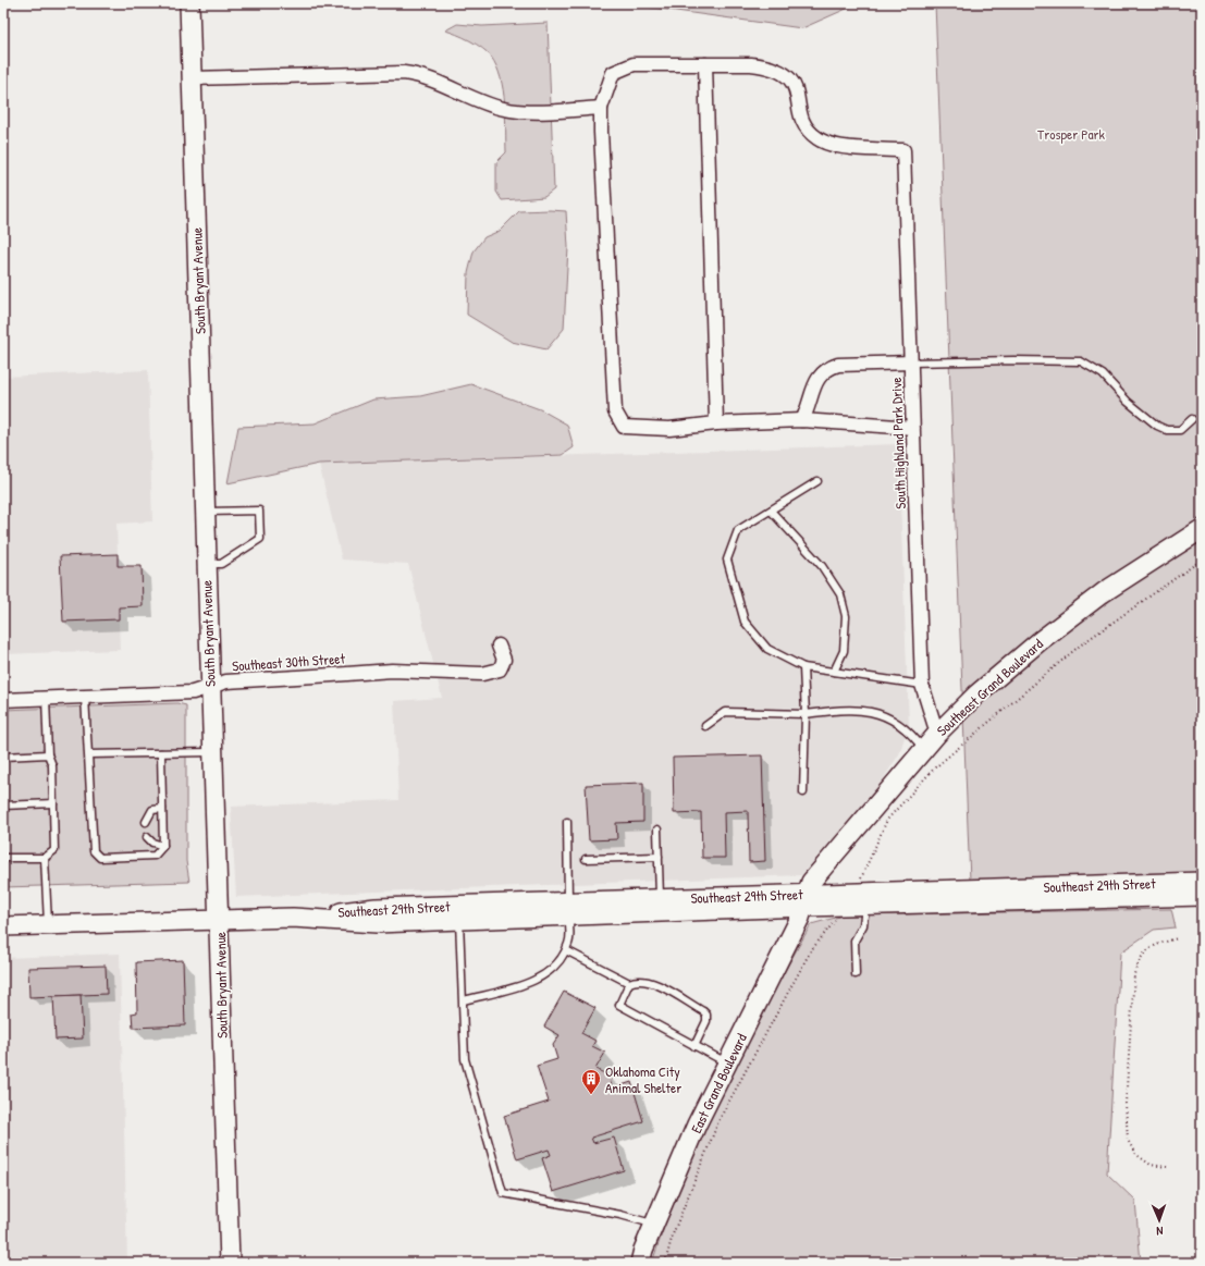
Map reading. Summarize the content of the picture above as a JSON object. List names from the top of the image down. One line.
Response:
{"streets":{"street":["South Bryant Avenue","South Highland Park Drive","Southeast 30th Street","Southeast Grand Boulevard","Southeast 29th Street","East Grand Boulevard"]},"crossings":[["South Bryant Avenue","Southeast 30th Street"],["South Bryant Avenue","Southeast 29th Street"],["South Highland Park Drive","Southeast Grand Boulevard"],["Southeast Grand Boulevard","Southeast 29th Street"],["Southeast Grand Boulevard","East Grand Boulevard"],["Southeast 29th Street","East Grand Boulevard"]],"parks":["Trosper Park"],"places":{"building":["Oklahoma City Animal Shelter"]},"north":"bottom"}
